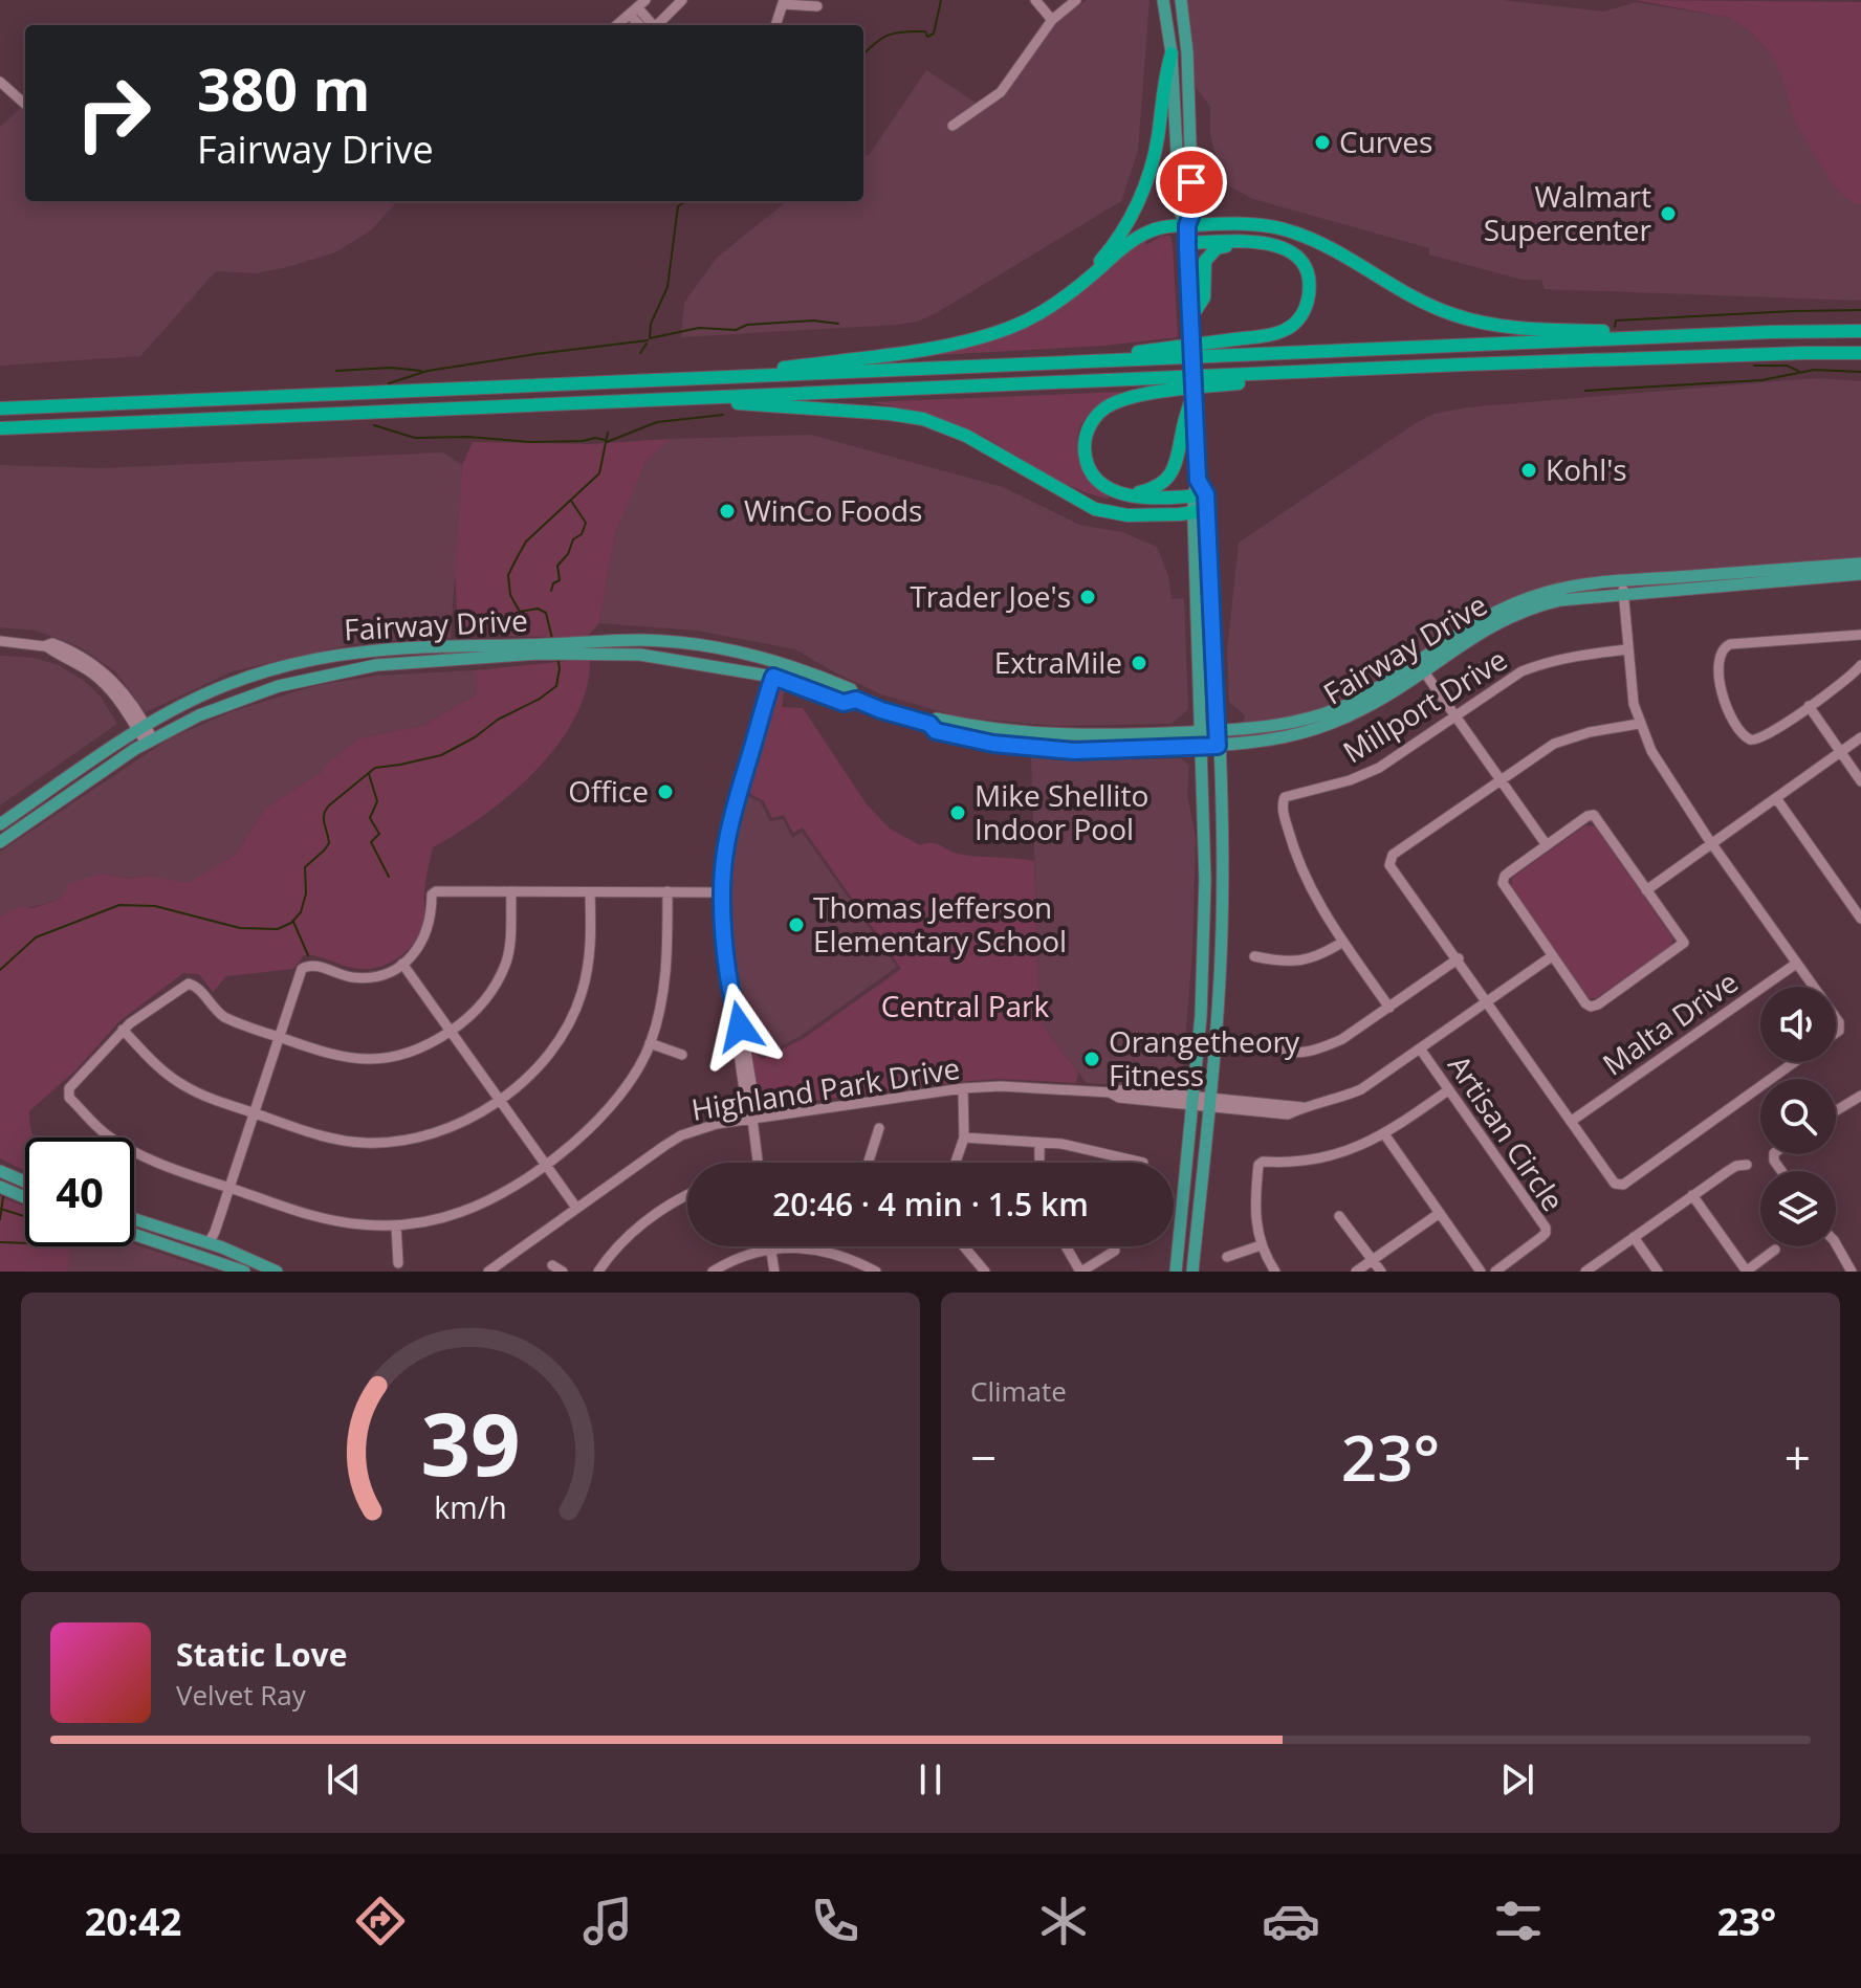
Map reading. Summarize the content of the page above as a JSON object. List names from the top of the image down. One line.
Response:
{"streets":{"main road":["Fairway Drive"],"street":["Millport Drive","Malta Drive","Highland Park Drive","Artisan Circle"]},"crossings":[["Highland Park Drive","Artisan Circle"]],"parks":["Central Park"],"places":["Curves","Walmart Supercenter","Kohl's","WinCo Foods","Trader Joe's","ExtraMile","Office","Mike Shellito Indoor Pool","Thomas Jefferson Elementary School","Orangetheory Fitness"],"page":{"turn":["380 m","Fairway Drive"],"limit":"40","trip":"20:46 · 4 min · 1.5 km","tile":"Climate","heat":["−","23°","+"],"song":["Static Love","Velvet Ray"],"tabs":["20:42","23°"],"gauge":["39","km/h"]}}
